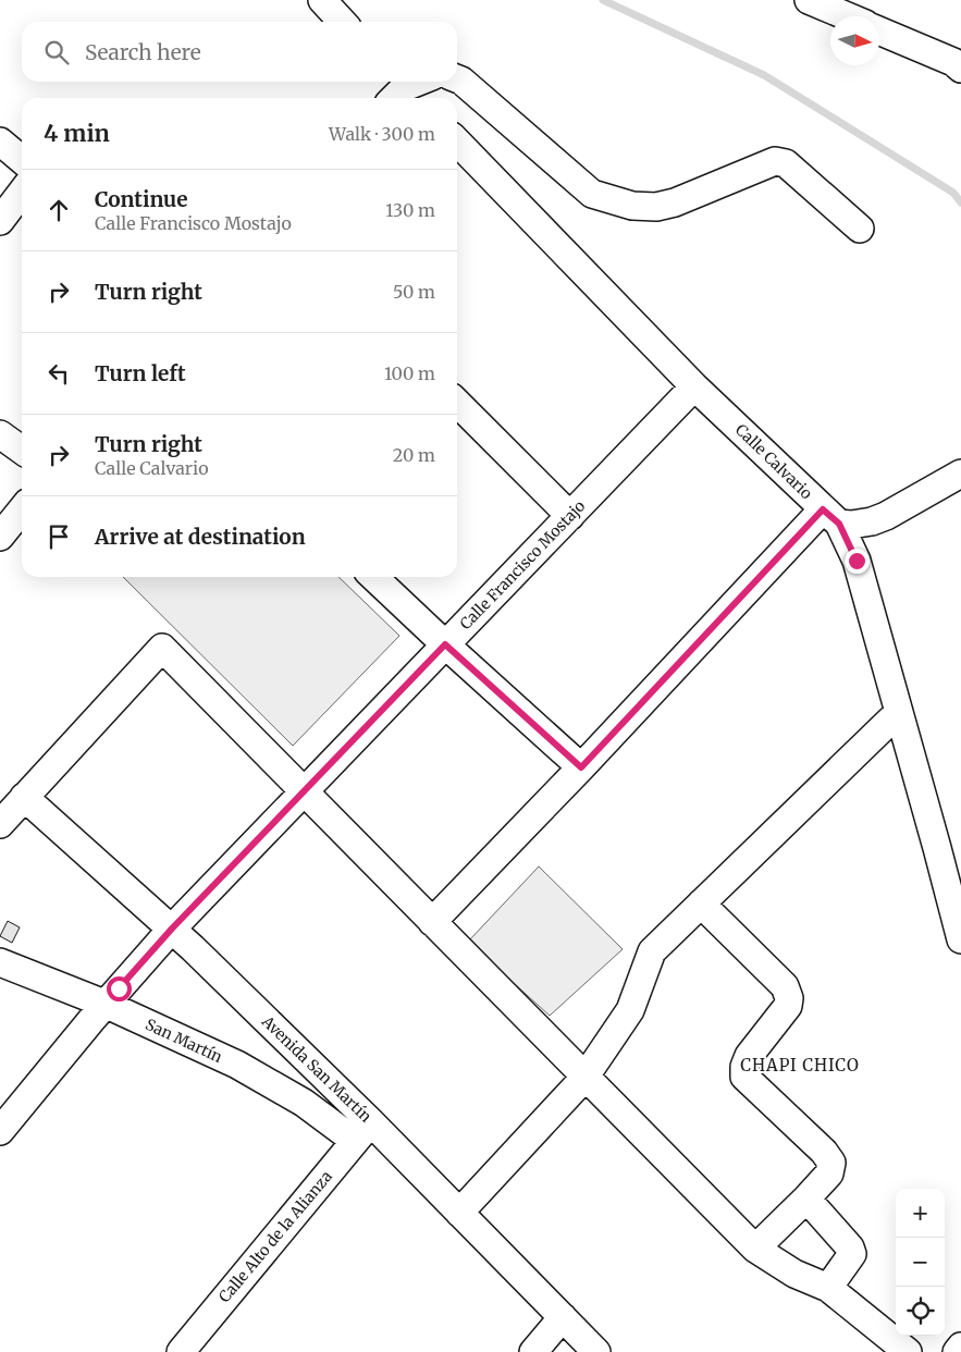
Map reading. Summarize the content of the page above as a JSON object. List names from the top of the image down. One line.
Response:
{"streets":{"street":["Calle Calvario","Calle Francisco Mostajo","San Martín","Avenida San Martín","Calle Alto de la Alianza"]},"crossings":[["Calle Calvario","Calle Francisco Mostajo"],["Calle Francisco Mostajo","San Martín"],["Calle Francisco Mostajo","Avenida San Martín"],["San Martín","Avenida San Martín"],["San Martín","Calle Alto de la Alianza"],["Avenida San Martín","Calle Alto de la Alianza"]],"districts":["CHAPI CHICO"],"north":"right","page":{"search":"Search here","heading":["4 min","Walk · 300 m"],"list":[["Continue","Calle Francisco Mostajo","130 m"],["Turn right","50 m"],["Turn left","100 m"],["Turn right","Calle Calvario","20 m"],"Arrive at destination"],"map_buttons":["+","−"]}}
